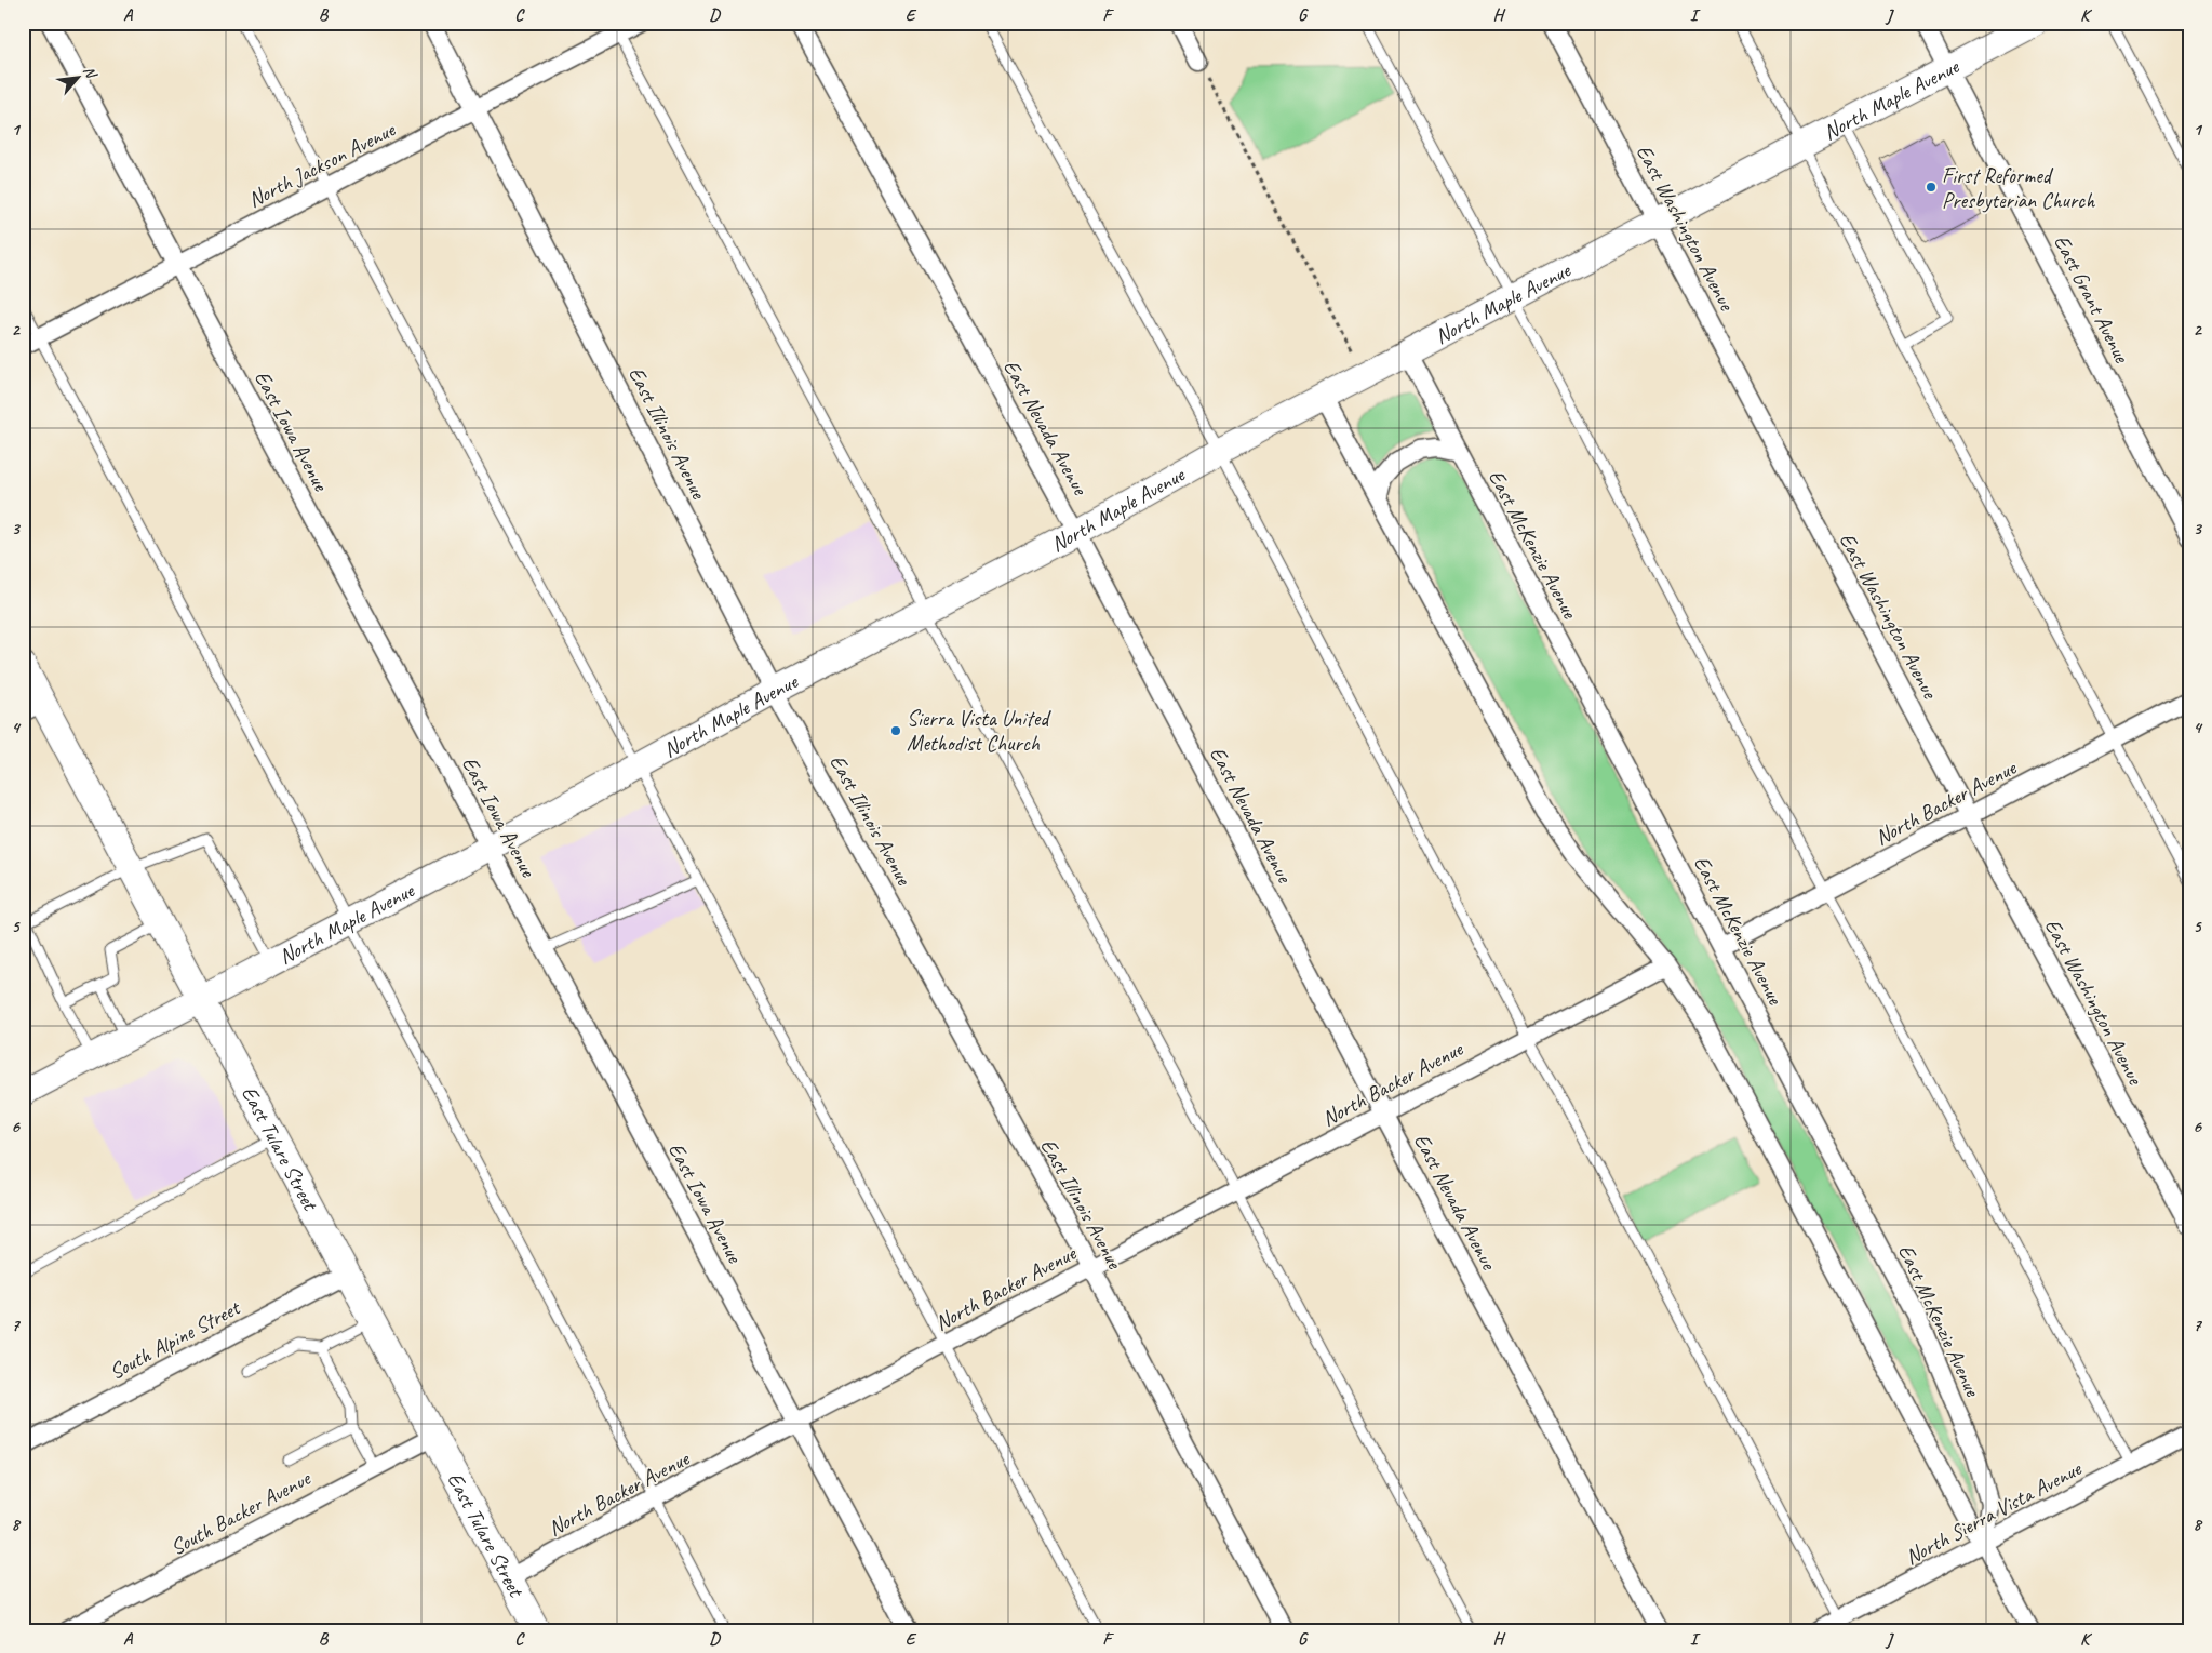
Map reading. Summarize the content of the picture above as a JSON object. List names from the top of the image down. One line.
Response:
{"streets":{"main road":["North Maple Avenue","East Tulare Street"],"street":["North Jackson Avenue","East Washington Avenue","East Grant Avenue","East Nevada Avenue","East Iowa Avenue","East Illinois Avenue","East McKenzie Avenue","North Backer Avenue","South Alpine Street","South Backer Avenue","North Sierra Vista Avenue"]},"crossings":[["North Maple Avenue","East Washington Avenue"],["North Maple Avenue","East Grant Avenue"],["North Maple Avenue","East Nevada Avenue"],["North Maple Avenue","East Iowa Avenue"],["North Maple Avenue","East Illinois Avenue"],["North Maple Avenue","East McKenzie Avenue"],["North Maple Avenue","East Tulare Street"],["North Jackson Avenue","East Iowa Avenue"],["North Jackson Avenue","East Illinois Avenue"],["East Washington Avenue","North Backer Avenue"],["East Nevada Avenue","North Backer Avenue"],["East Iowa Avenue","North Backer Avenue"],["East Illinois Avenue","North Backer Avenue"],["East McKenzie Avenue","North Backer Avenue"],["East McKenzie Avenue","North Sierra Vista Avenue"],["North Backer Avenue","East Tulare Street"],["East Tulare Street","South Alpine Street"],["East Tulare Street","South Backer Avenue"]],"places":["First Reformed Presbyterian Church","Sierra Vista United Methodist Church"],"north":"top right","grid":{"columns":["A","B","C","D","E","F","G","H","I","J","K"],"rows":["1","2","3","4","5","6","7","8"]}}
